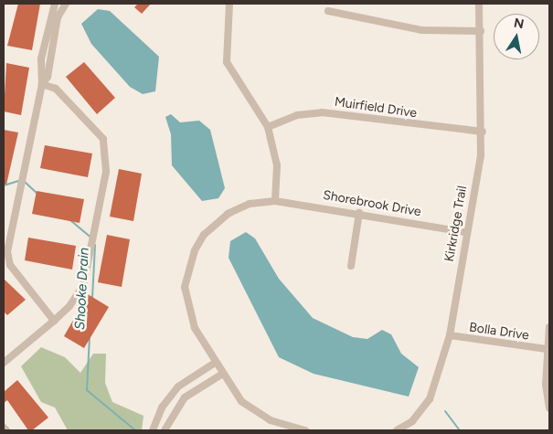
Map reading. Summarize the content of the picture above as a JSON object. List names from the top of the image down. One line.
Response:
{"streets":{"street":["Muirfield Drive","Shorebrook Drive","Kirkridge Trail","Bolla Drive"]},"crossings":[["Muirfield Drive","Kirkridge Trail"],["Shorebrook Drive","Kirkridge Trail"],["Kirkridge Trail","Bolla Drive"]],"water":["Shooke Drain"],"north":"top"}
